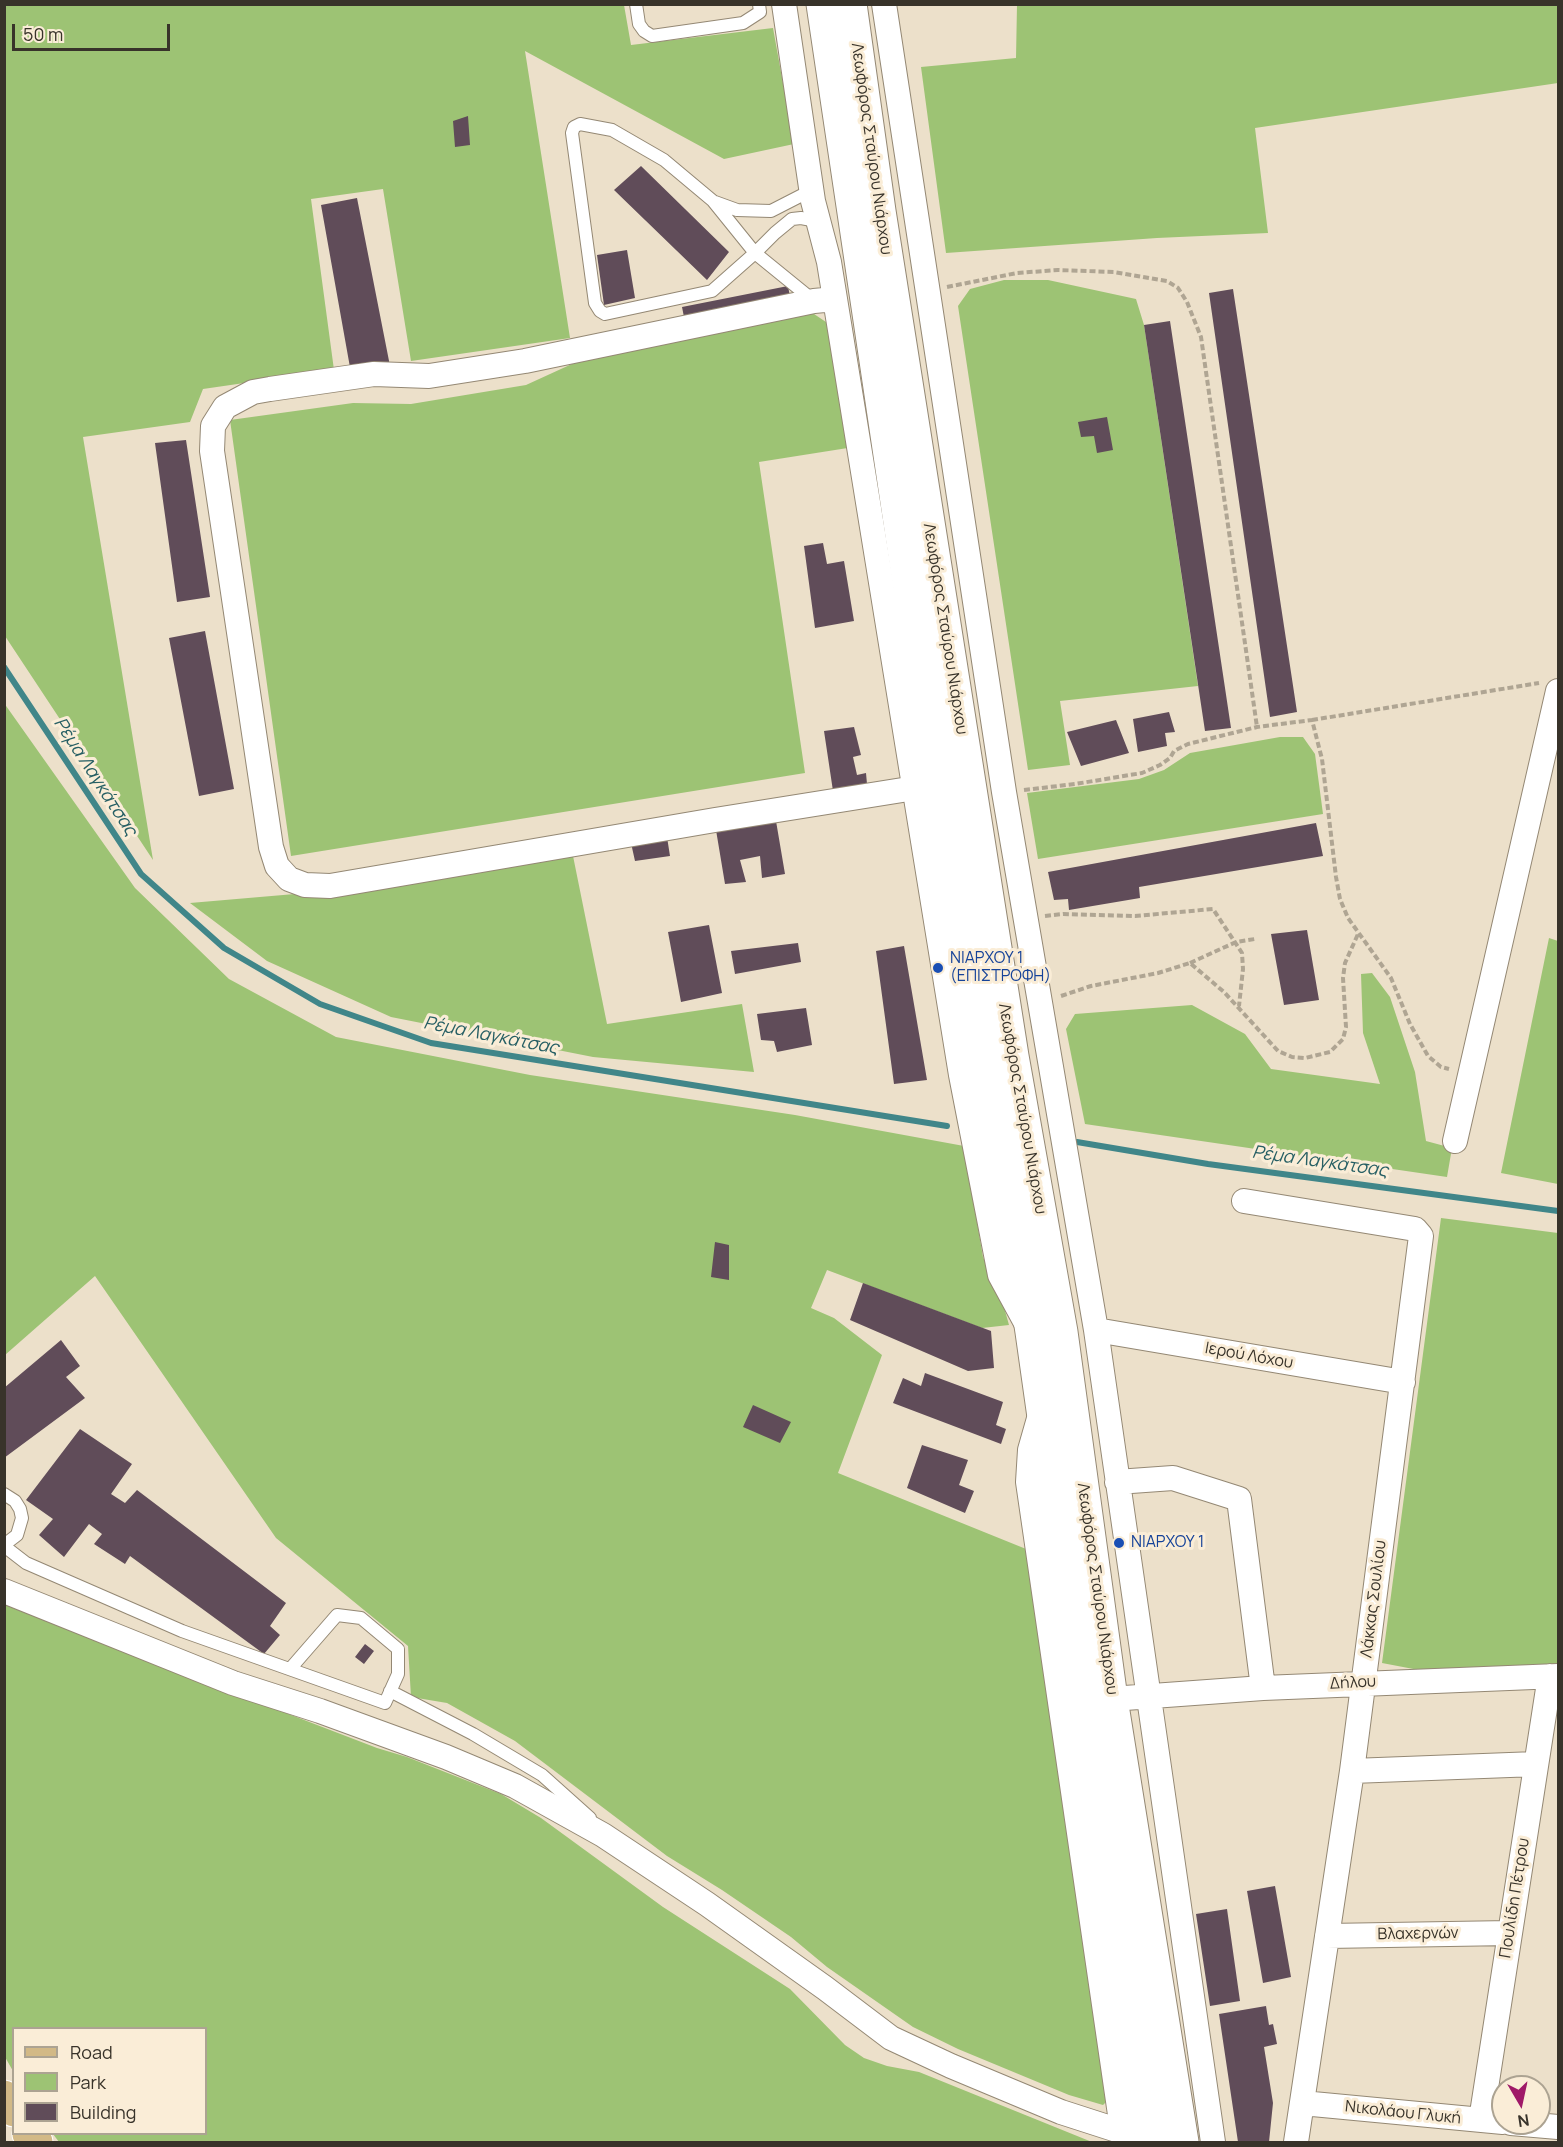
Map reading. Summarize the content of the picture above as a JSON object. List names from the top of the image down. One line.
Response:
{"streets":{"main road":["Λεωφόρος Σταύρου Νιάρχου"],"street":["Ιερού Λόχου","Λάκκας Σουλίου","Δήλου","Πουλίδη Πέτρου","Βλαχερνών","Νικολάου Γλυκή"]},"crossings":[["Λεωφόρος Σταύρου Νιάρχου","Δήλου"],["Ιερού Λόχου","Λάκκας Σουλίου"],["Λάκκας Σουλίου","Δήλου"],["Λάκκας Σουλίου","Βλαχερνών"],["Λάκκας Σουλίου","Νικολάου Γλυκή"],["Δήλου","Πουλίδη Πέτρου"],["Πουλίδη Πέτρου","Βλαχερνών"]],"water":["Ρέμα Λαγκάτσας"],"places":["ΝΙΑΡΧΟΥ 1 (ΕΠΙΣΤΡΟΦΗ)","ΝΙΑΡΧΟΥ 1"],"legend":["Road","Park","Building"],"scale_bar":"50 m","north":"bottom"}
